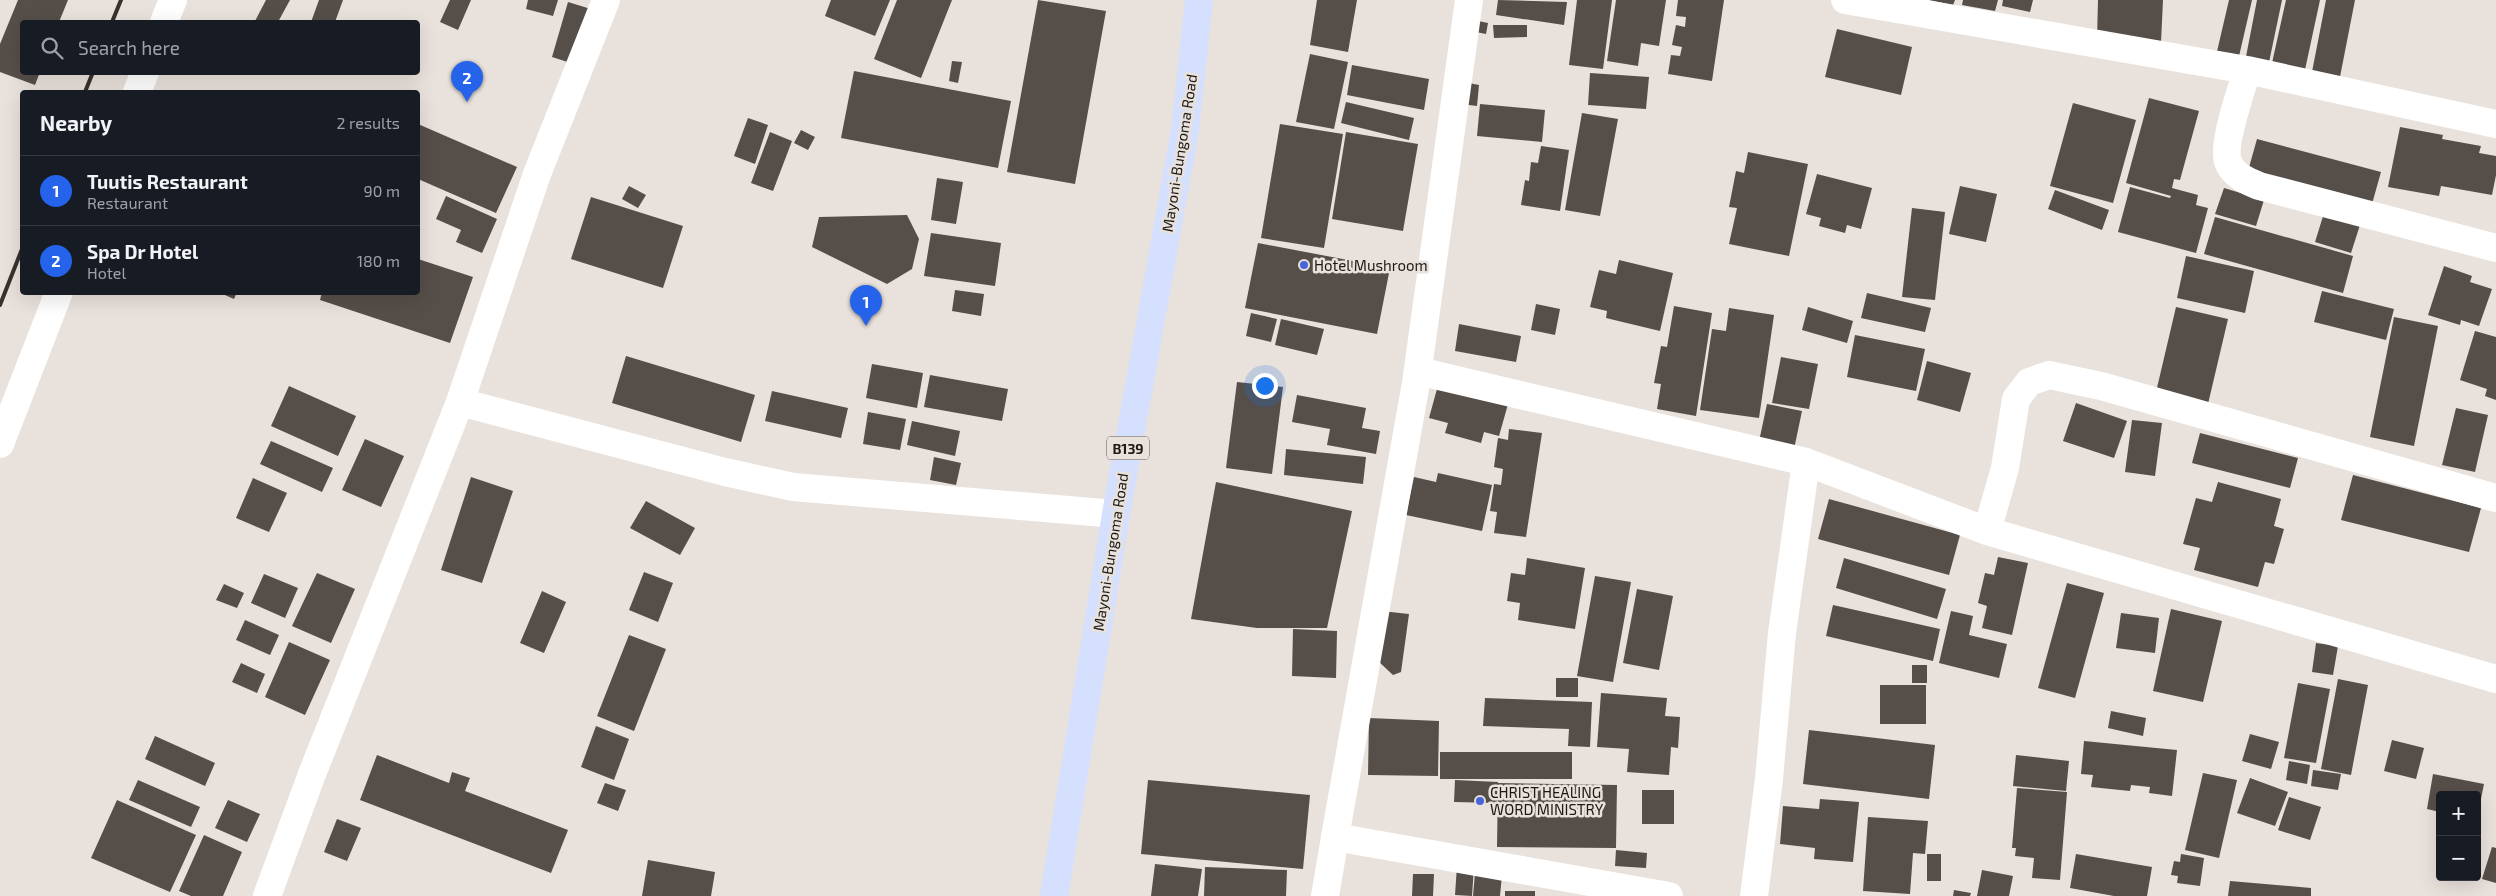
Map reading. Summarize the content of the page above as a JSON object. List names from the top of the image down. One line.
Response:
{"streets":{"main road":["Mayoni-Bungoma Road","B139"]},"places":["Hotel Mushroom","CHRIST HEALING WORD MINISTRY"],"page":{"search":"Search here","pins":["2","1"],"heading":["Nearby","2 results"],"list":[{"mark":"1","name":"Tuutis Restaurant","note":"Restaurant","value":"90 m"},{"mark":"2","name":"Spa Dr Hotel","note":"Hotel","value":"180 m"}],"map_buttons":["+","−"]}}
